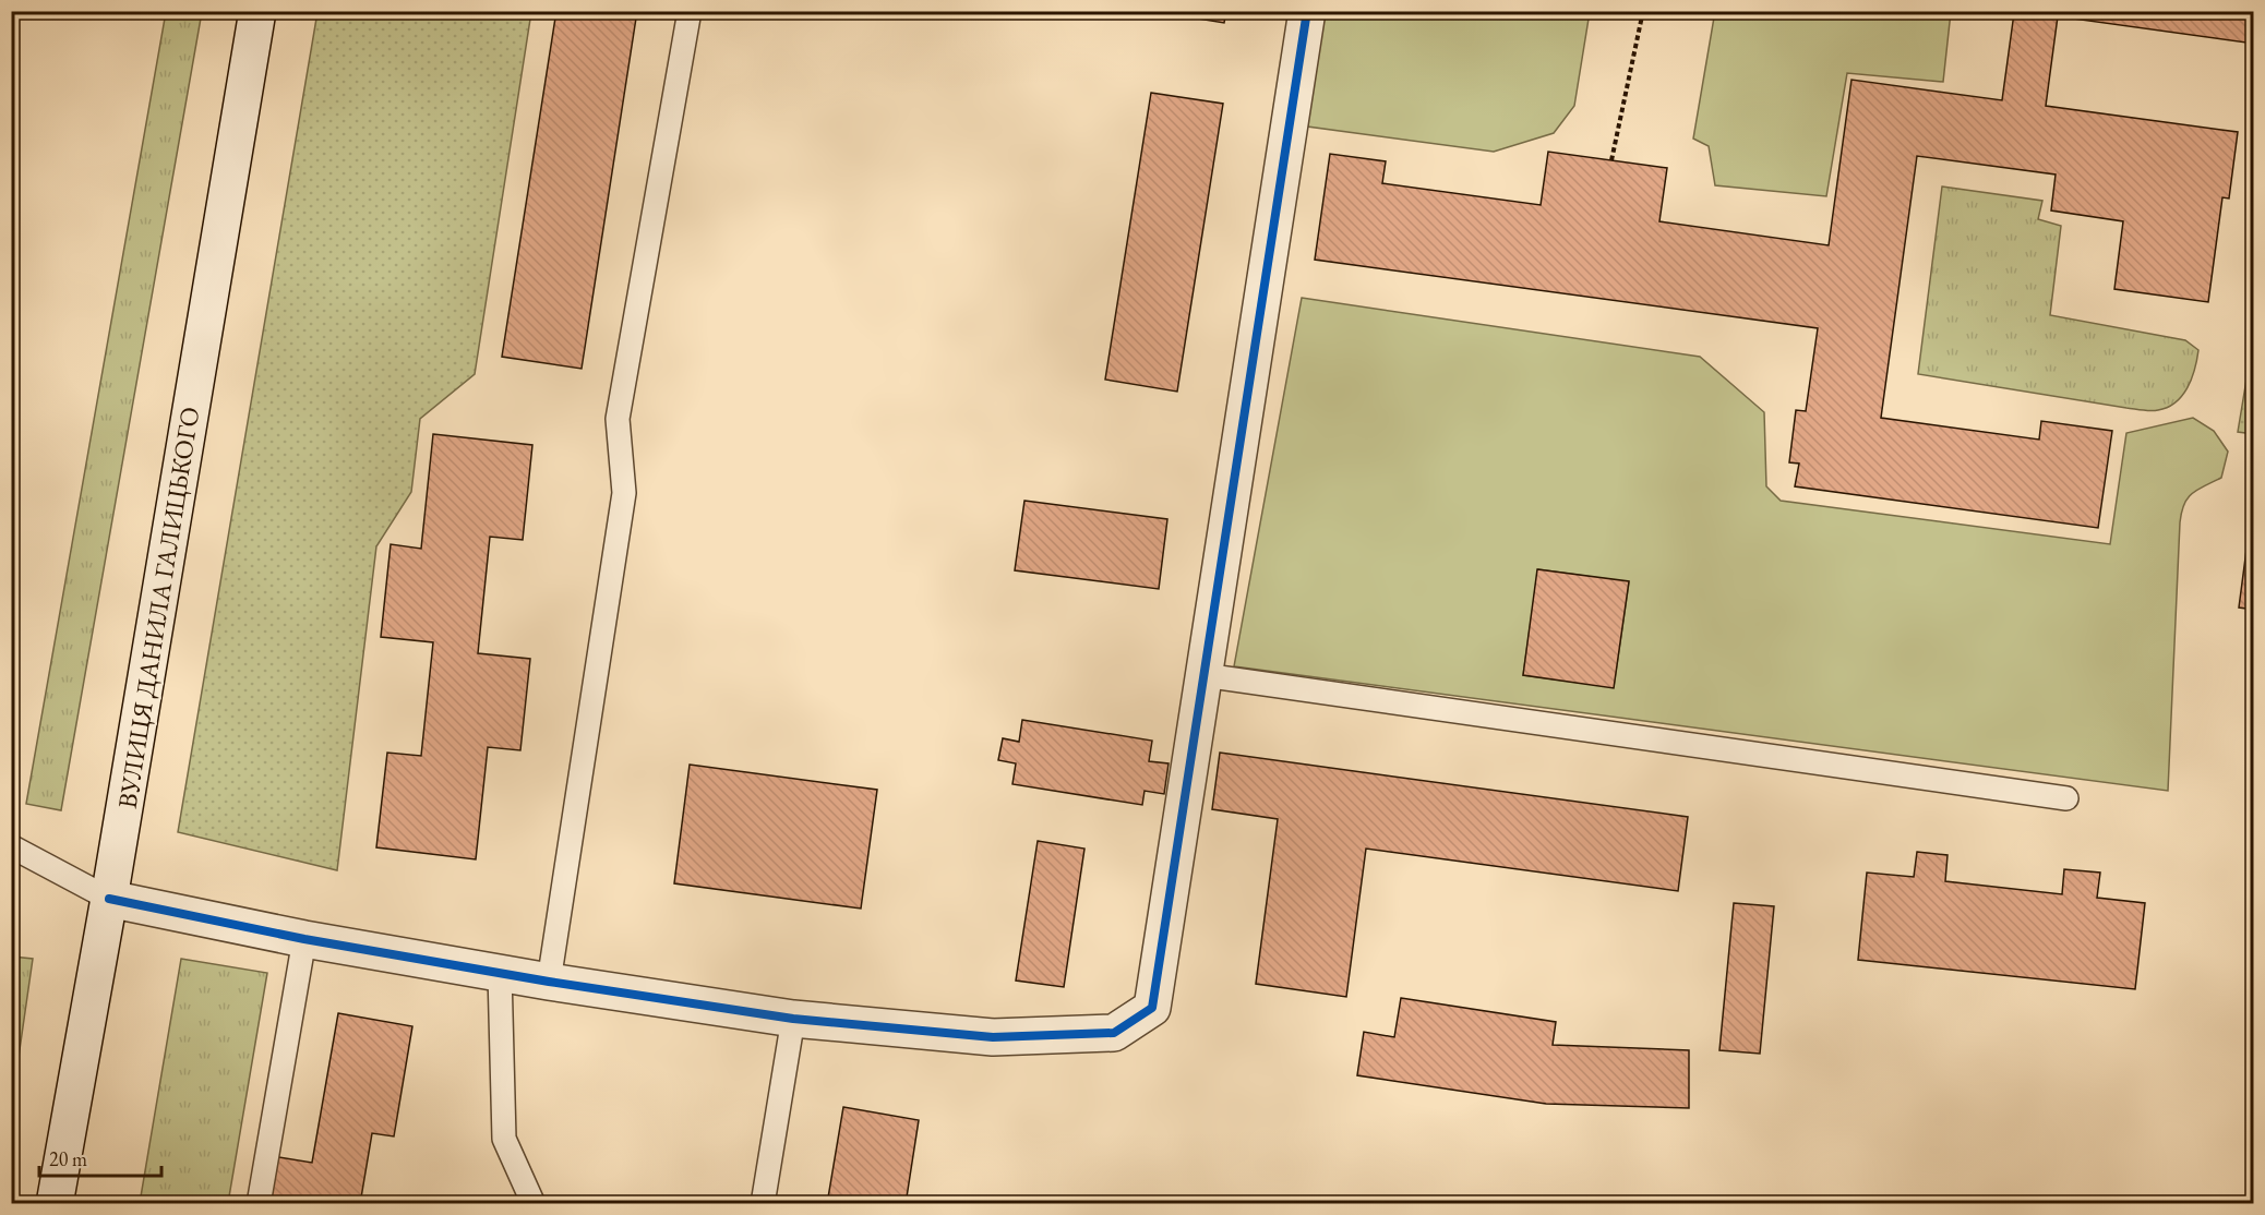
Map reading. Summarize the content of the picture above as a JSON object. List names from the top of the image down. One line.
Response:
{"streets":{"street":["ВУЛИЦЯ ДАНИЛА ГАЛИЦЬКОГО"]},"scale_bar":"20 m"}
